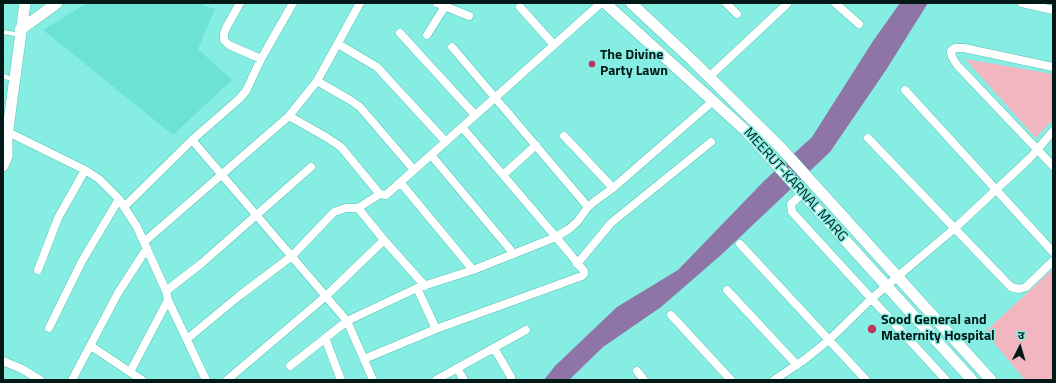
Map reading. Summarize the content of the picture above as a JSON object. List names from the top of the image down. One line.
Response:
{"streets":{"street":["MEERUT-KARNAL MARG"]},"places":["The Divine Party Lawn","Sood General and Maternity Hospital"],"north":"top"}
